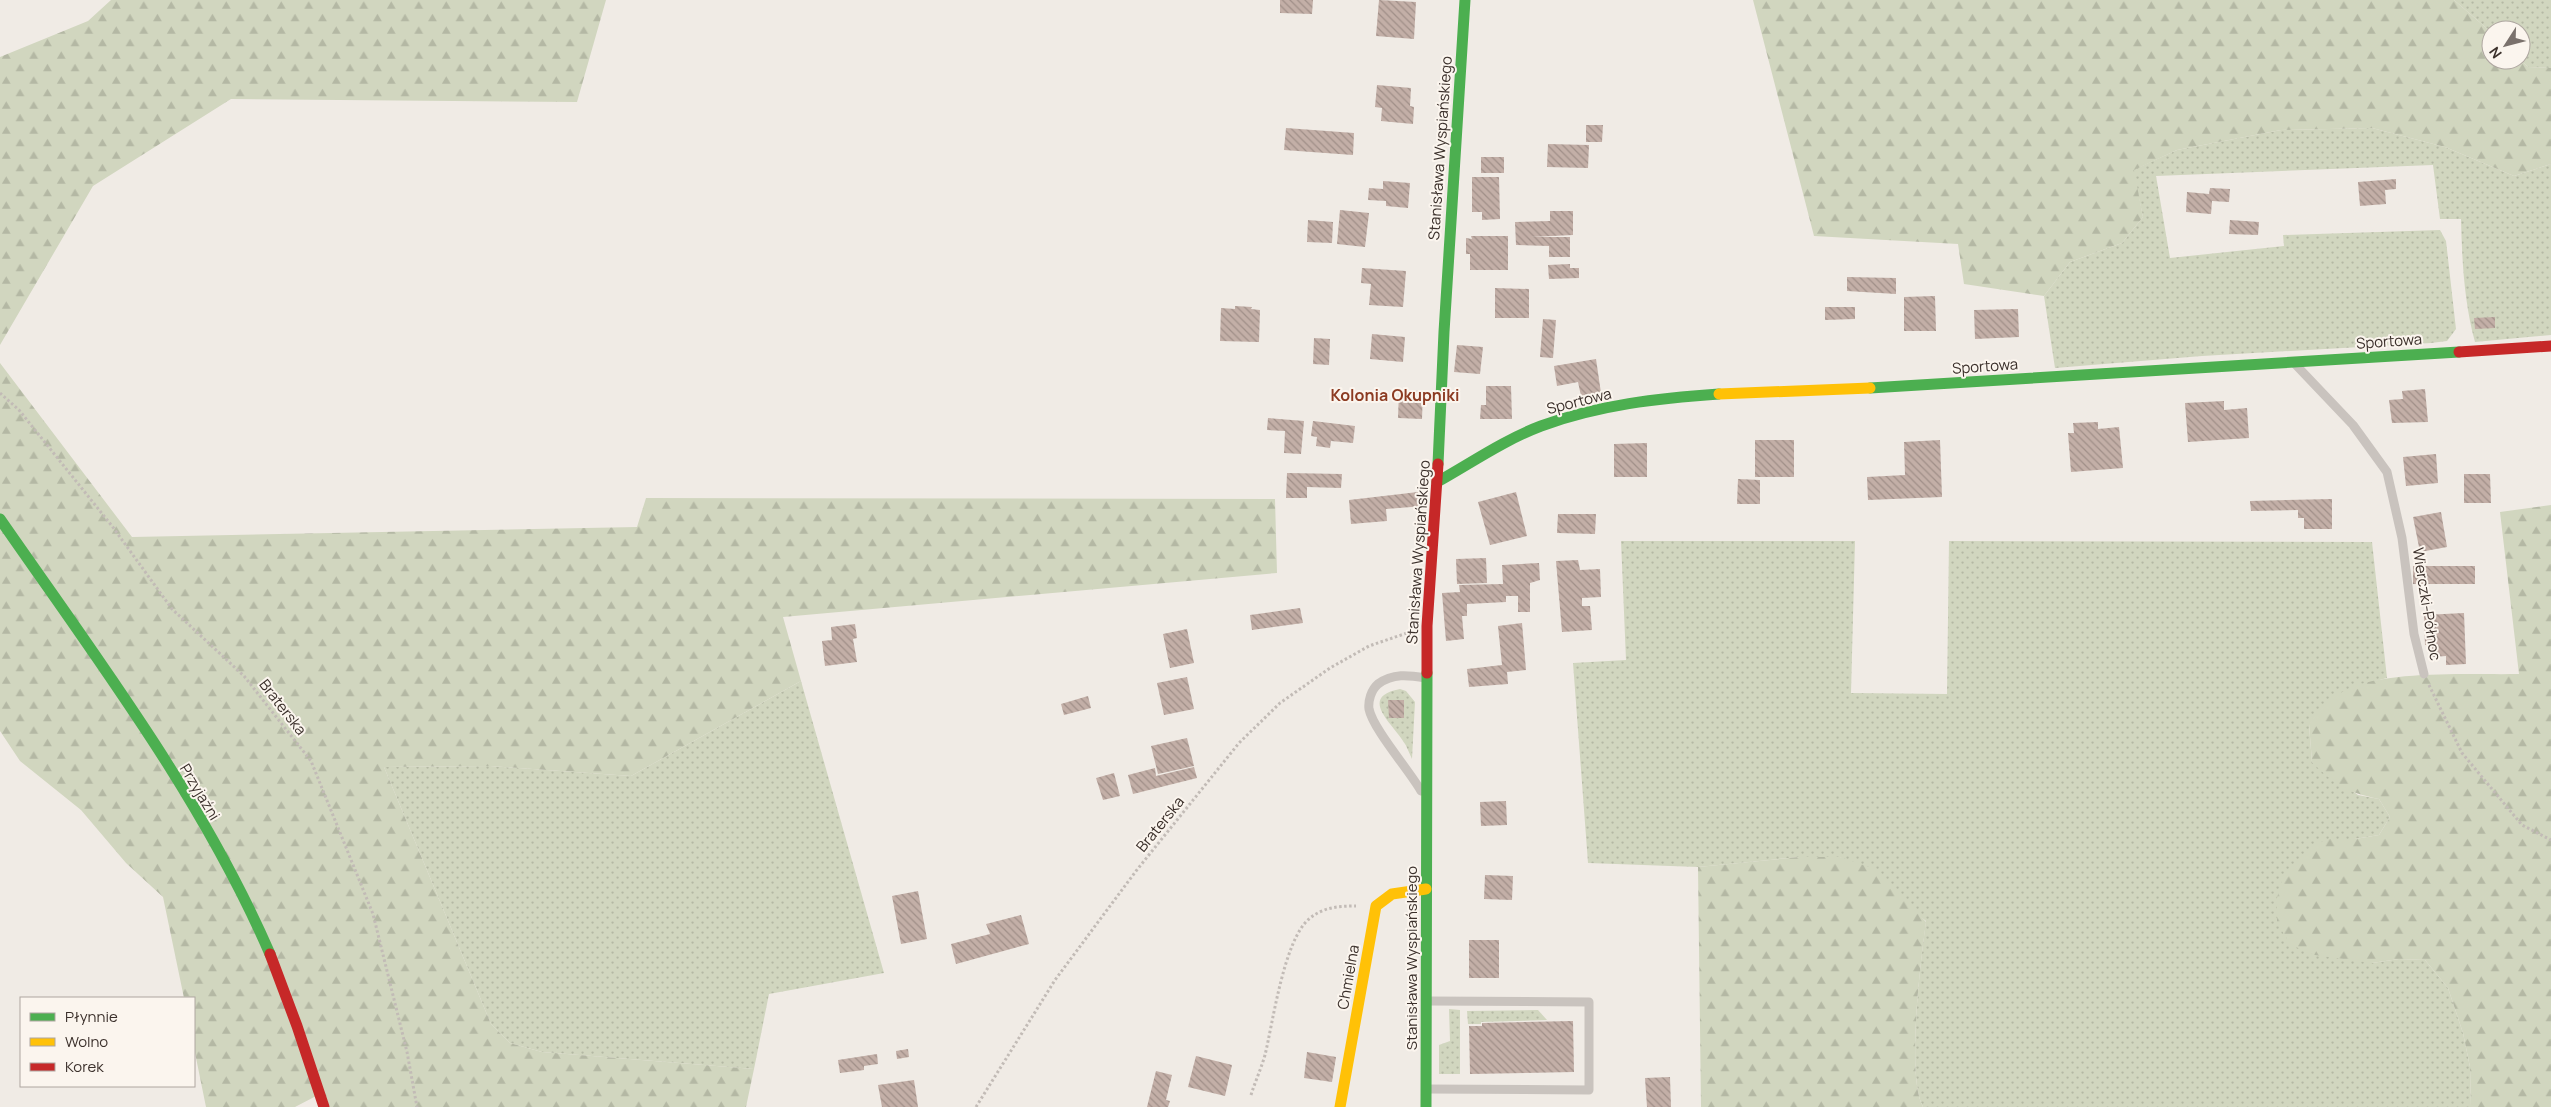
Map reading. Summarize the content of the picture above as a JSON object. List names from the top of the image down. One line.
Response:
{"streets":{"street":["Stanisława Wyspiańskiego","Sportowa","Przyjaźni","Chmielna"],"lane":["Wierczki-Północ"],"path":["Braterska"]},"crossings":[["Stanisława Wyspiańskiego","Sportowa"],["Stanisława Wyspiańskiego","Braterska"],["Sportowa","Wierczki-Północ"]],"districts":["Kolonia Okupniki"],"legend":["Płynnie","Wolno","Korek"],"north":"bottom left"}
